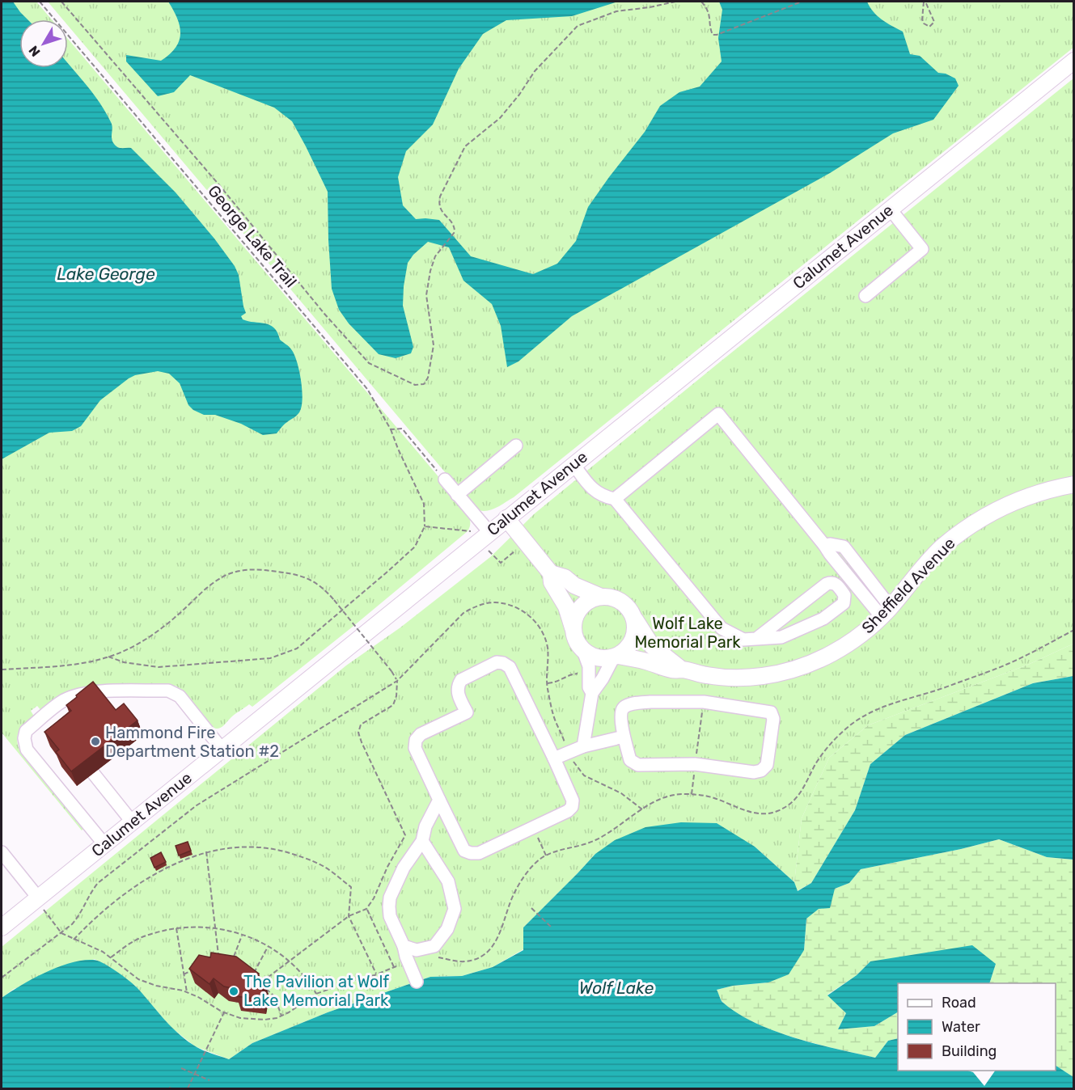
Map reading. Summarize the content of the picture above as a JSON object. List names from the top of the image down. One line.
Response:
{"streets":{"main road":["Calumet Avenue","Sheffield Avenue"],"path":["George Lake Trail"]},"water":["Lake George","Wolf Lake"],"parks":["Wolf Lake Memorial Park"],"places":["Hammond Fire Department Station #2","The Pavilion at Wolf Lake Memorial Park"],"legend":["Road","Water","Building"],"north":"bottom left"}
